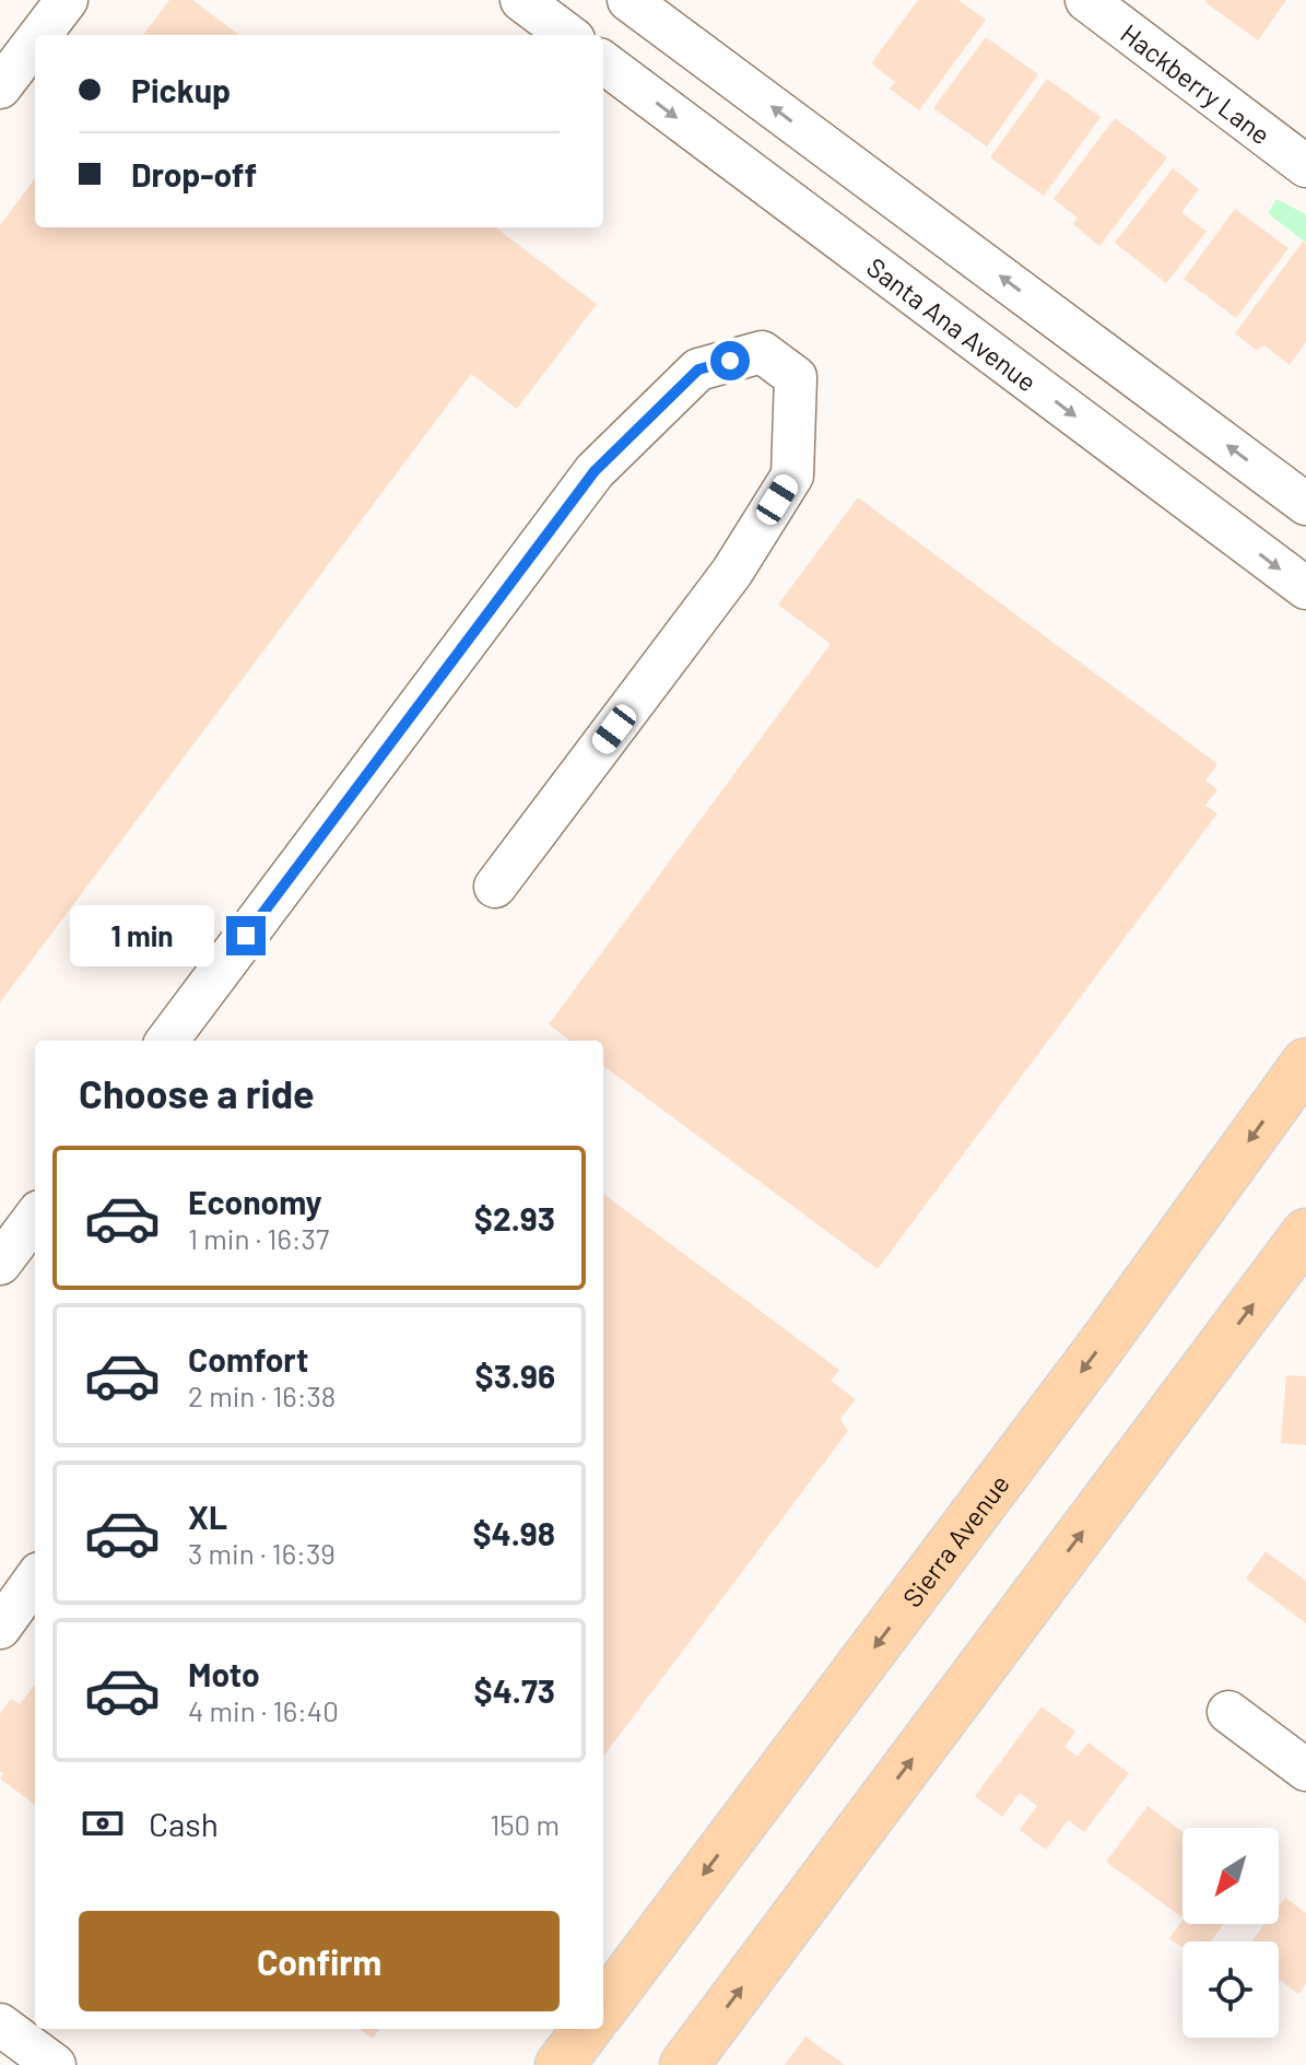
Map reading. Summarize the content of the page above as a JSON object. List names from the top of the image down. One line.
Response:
{"streets":{"main road":["Sierra Avenue"],"street":["Hackberry Lane","Santa Ana Avenue"]},"north":"bottom left","page":{"banner":["Pickup","Drop-off"],"bubble":"1 min","heading":"Choose a ride","list":[{"name":"Economy","note":"1 min · 16:37","value":"$2.93"},{"name":"Comfort","note":"2 min · 16:38","value":"$3.96"},{"name":"XL","note":"3 min · 16:39","value":"$4.98"},{"name":"Moto","note":"4 min · 16:40","value":"$4.73"}],"pay":["Cash","150 m"],"buttons":"Confirm"}}
